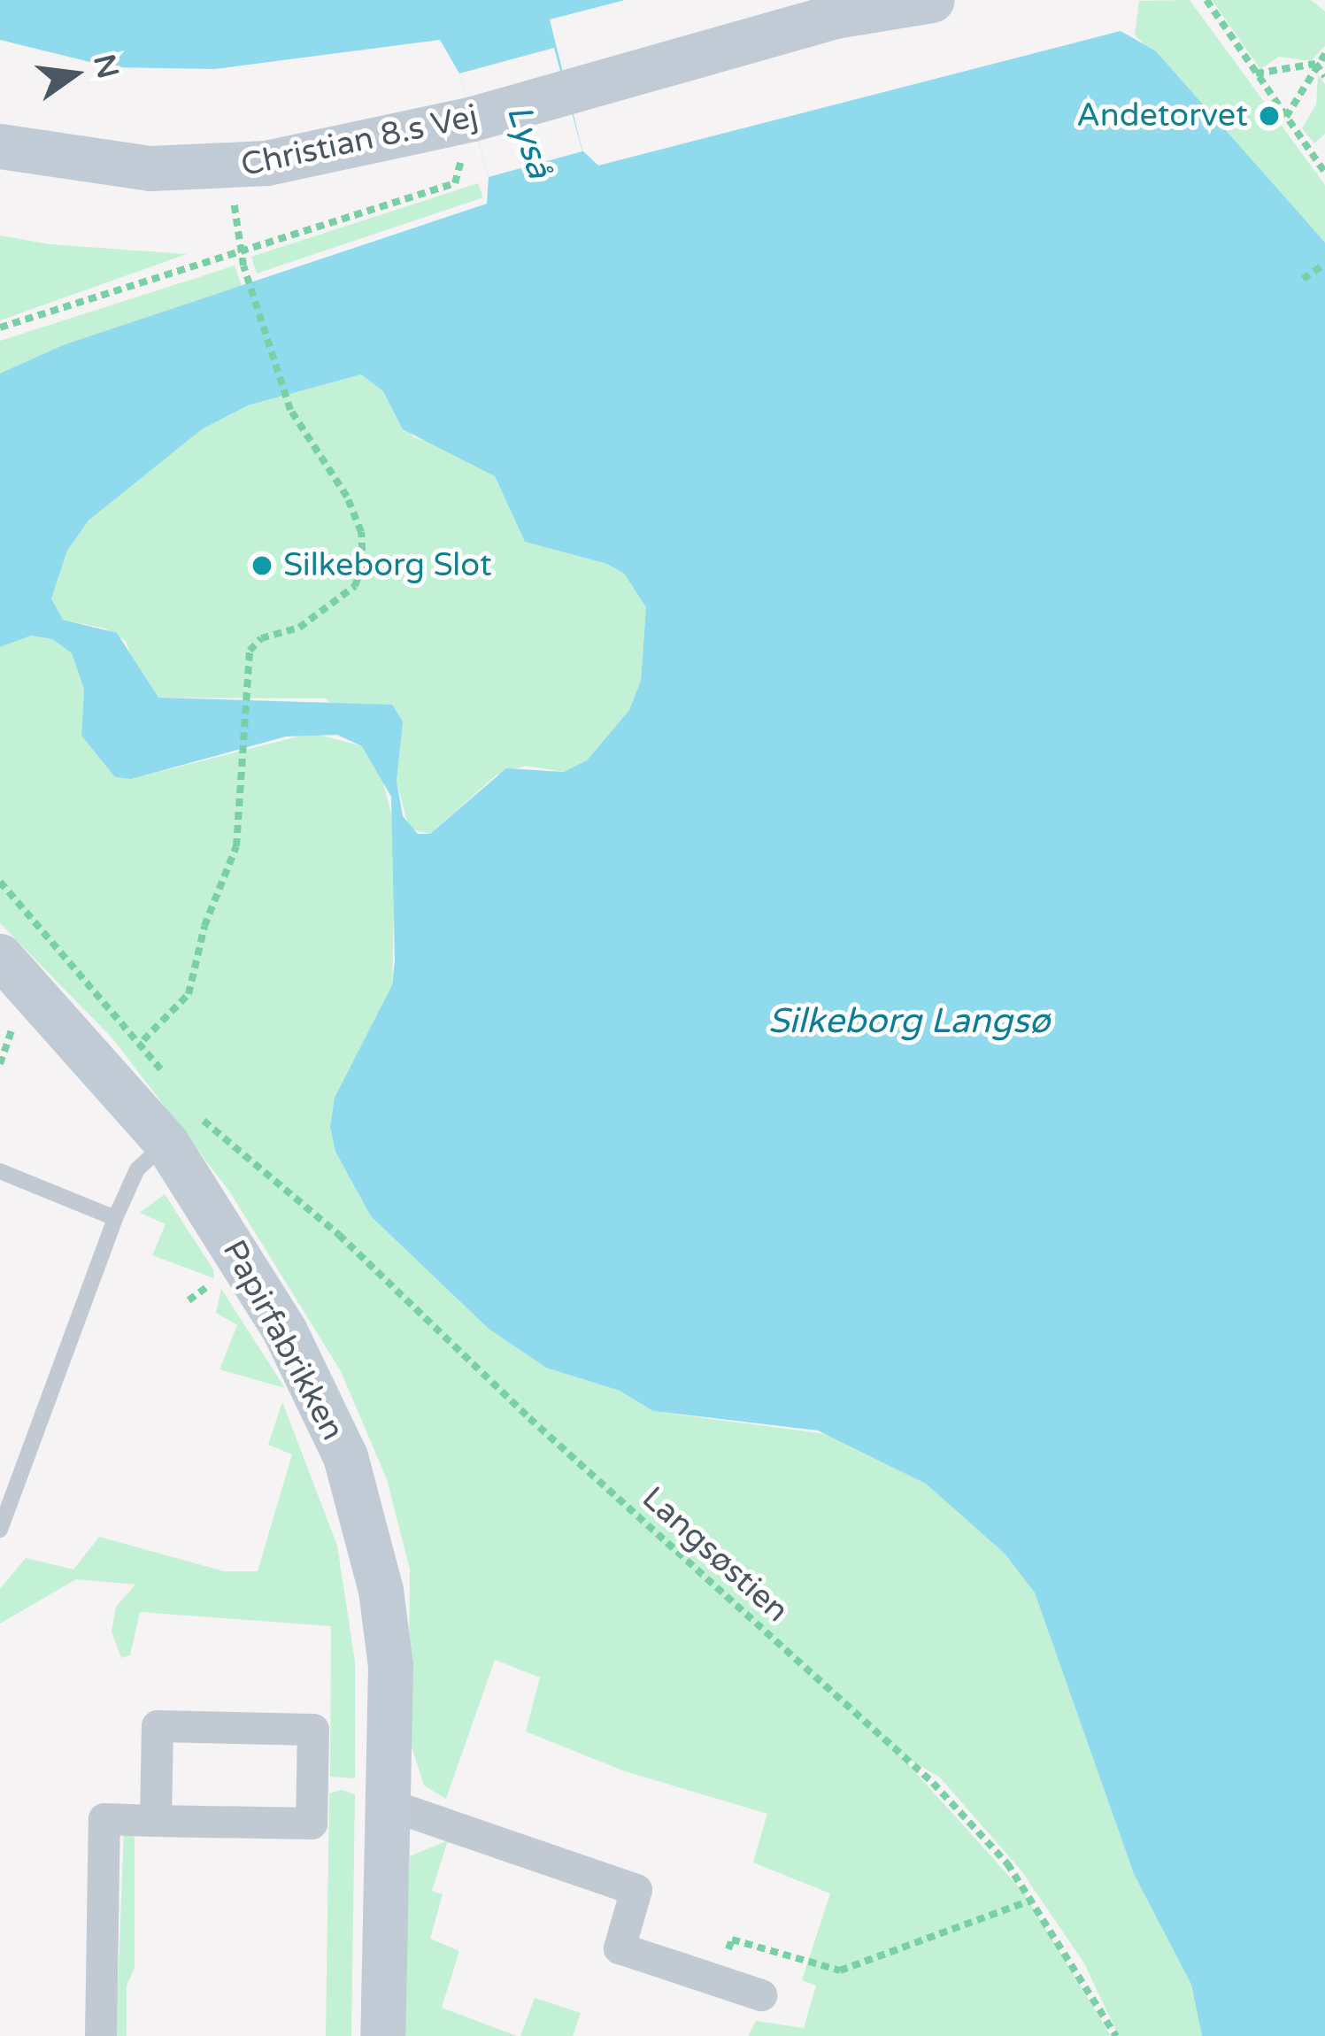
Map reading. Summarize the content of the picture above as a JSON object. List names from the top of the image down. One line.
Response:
{"streets":{"street":["Christian 8.s Vej","Papirfabrikken"],"path":["Langsøstien"]},"water":["Lyså","Silkeborg Langsø"],"places":["Andetorvet","Silkeborg Slot"],"north":"right"}
